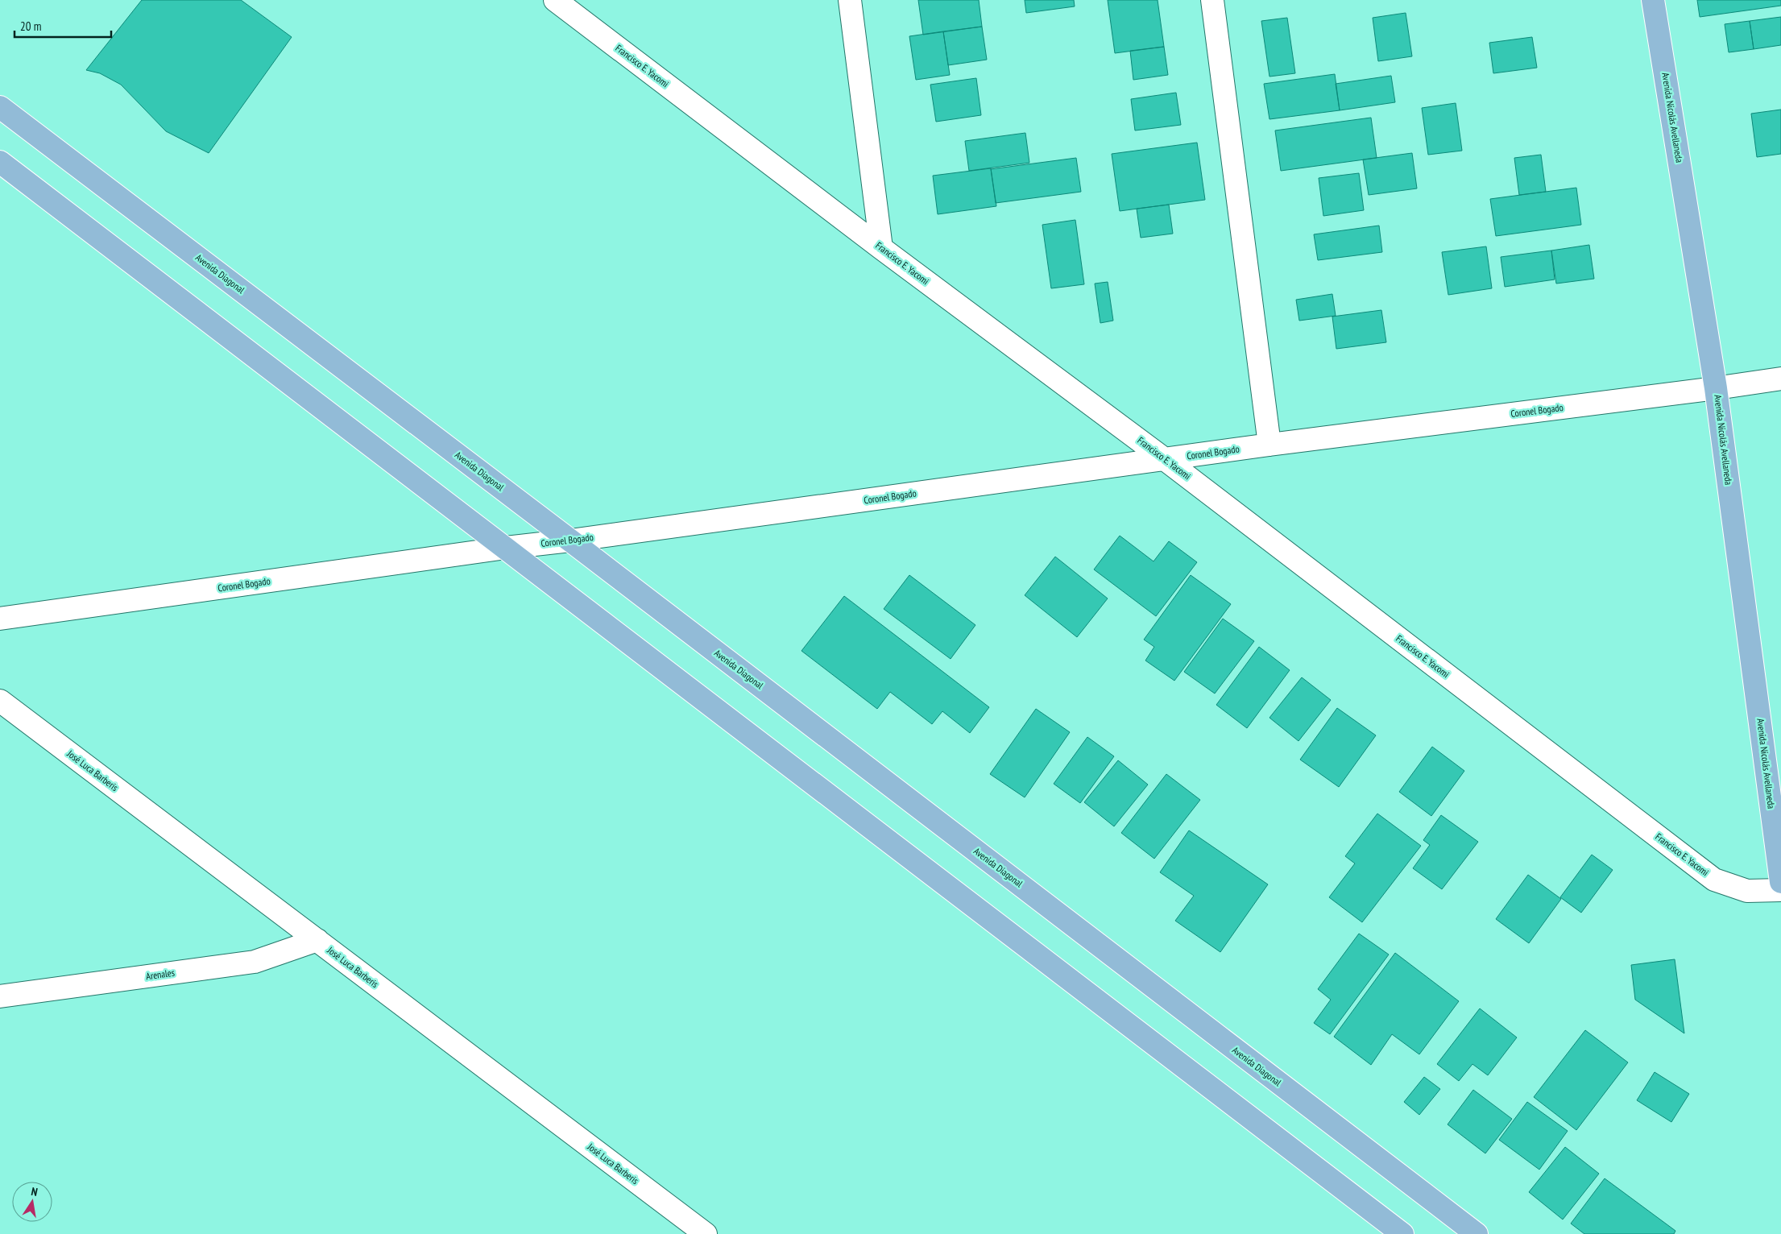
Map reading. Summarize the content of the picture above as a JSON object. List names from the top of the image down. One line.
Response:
{"streets":{"main road":["Avenida Nicolás Avellaneda","Avenida Diagonal"],"street":["Francisco E. Yacomi","Coronel Bogado","José Luca Barberis","Arenales"]},"crossings":[["Francisco E. Yacomi","Coronel Bogado"],["Avenida Nicolás Avellaneda","Coronel Bogado"],["Avenida Diagonal","Coronel Bogado"],["José Luca Barberis","Arenales"]],"scale_bar":"20 m","north":"top"}
